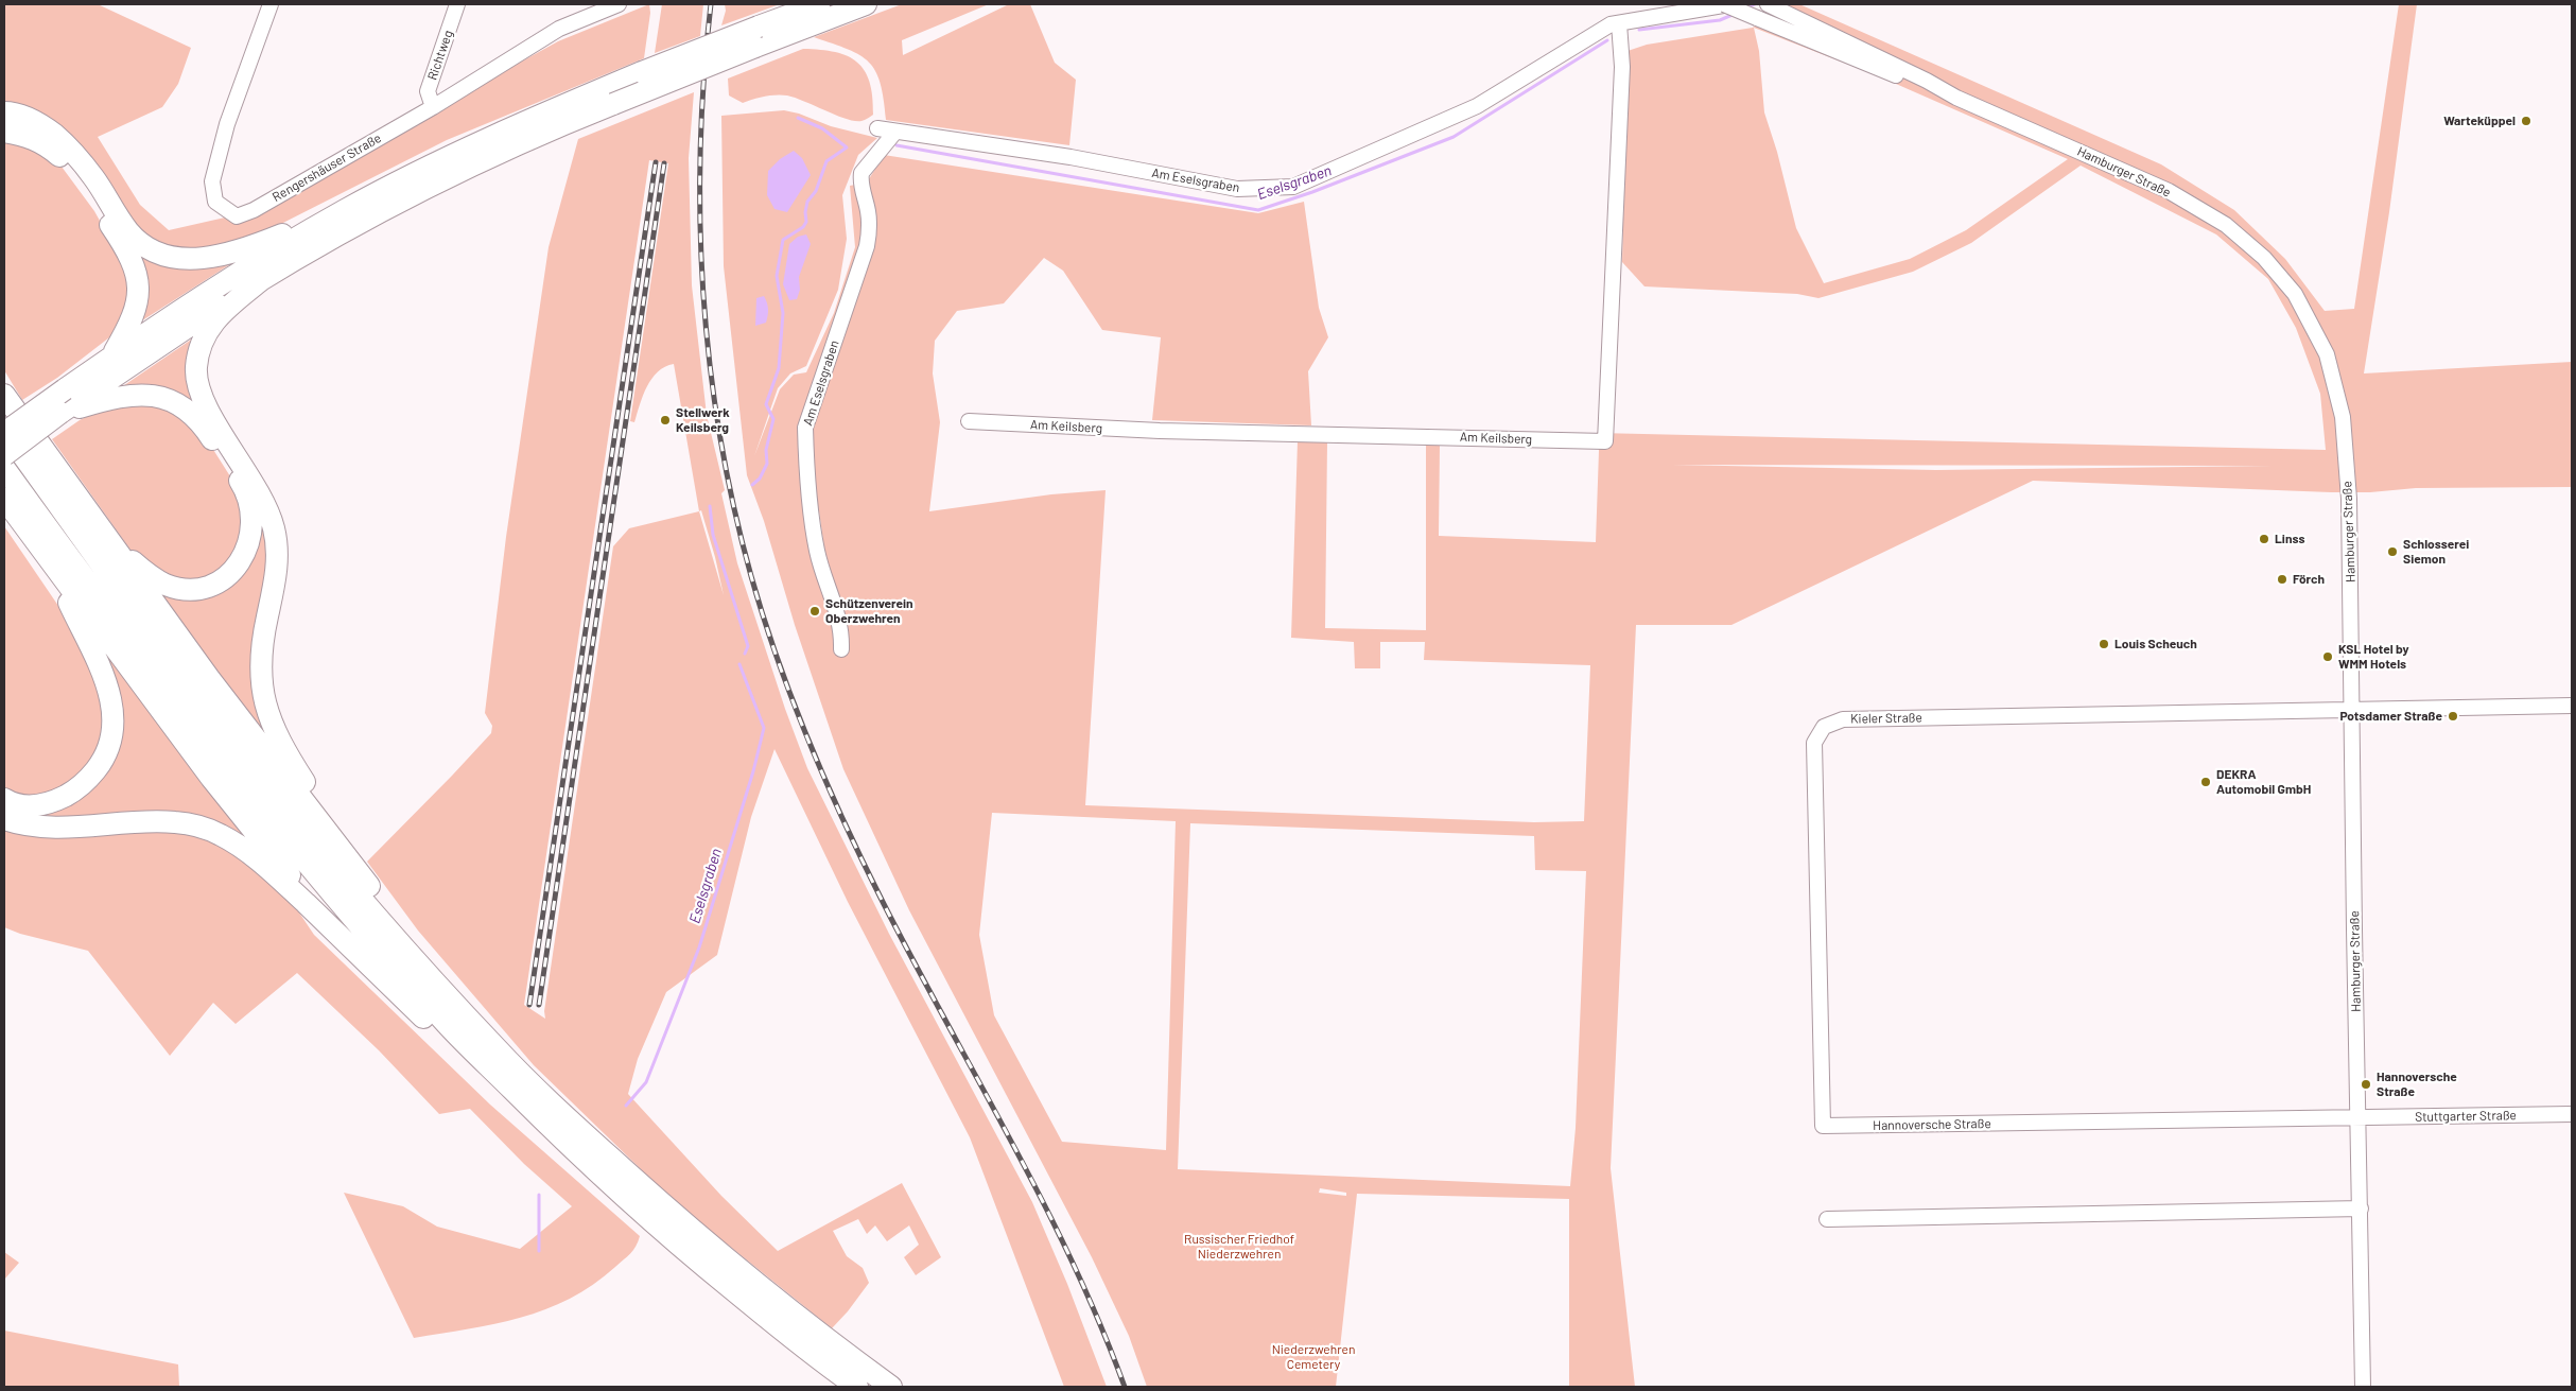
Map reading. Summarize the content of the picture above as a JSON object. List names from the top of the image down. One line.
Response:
{"streets":{"street":["Richtweg","Rengershäuser Straße","Hamburger Straße","Am Eselsgraben","Am Keilsberg","Kieler Straße","Stuttgarter Straße","Hannoversche Straße"]},"crossings":[["Richtweg","Rengershäuser Straße"],["Hamburger Straße","Kieler Straße"],["Hamburger Straße","Stuttgarter Straße"],["Hamburger Straße","Hannoversche Straße"],["Am Eselsgraben","Am Keilsberg"],["Kieler Straße","Hannoversche Straße"],["Stuttgarter Straße","Hannoversche Straße"]],"water":["Eselsgraben"],"parks":["Russischer Friedhof Niederzwehren","Niederzwehren Cemetery"],"places":["Warteküppel","Stellwerk Keilsberg","Linss","Schlosserei Siemon","Förch","Schützenverein Oberzwehren","Louis Scheuch","KSL Hotel by WMM Hotels","Potsdamer Straße","DEKRA Automobil GmbH","Hannoversche Straße"]}
